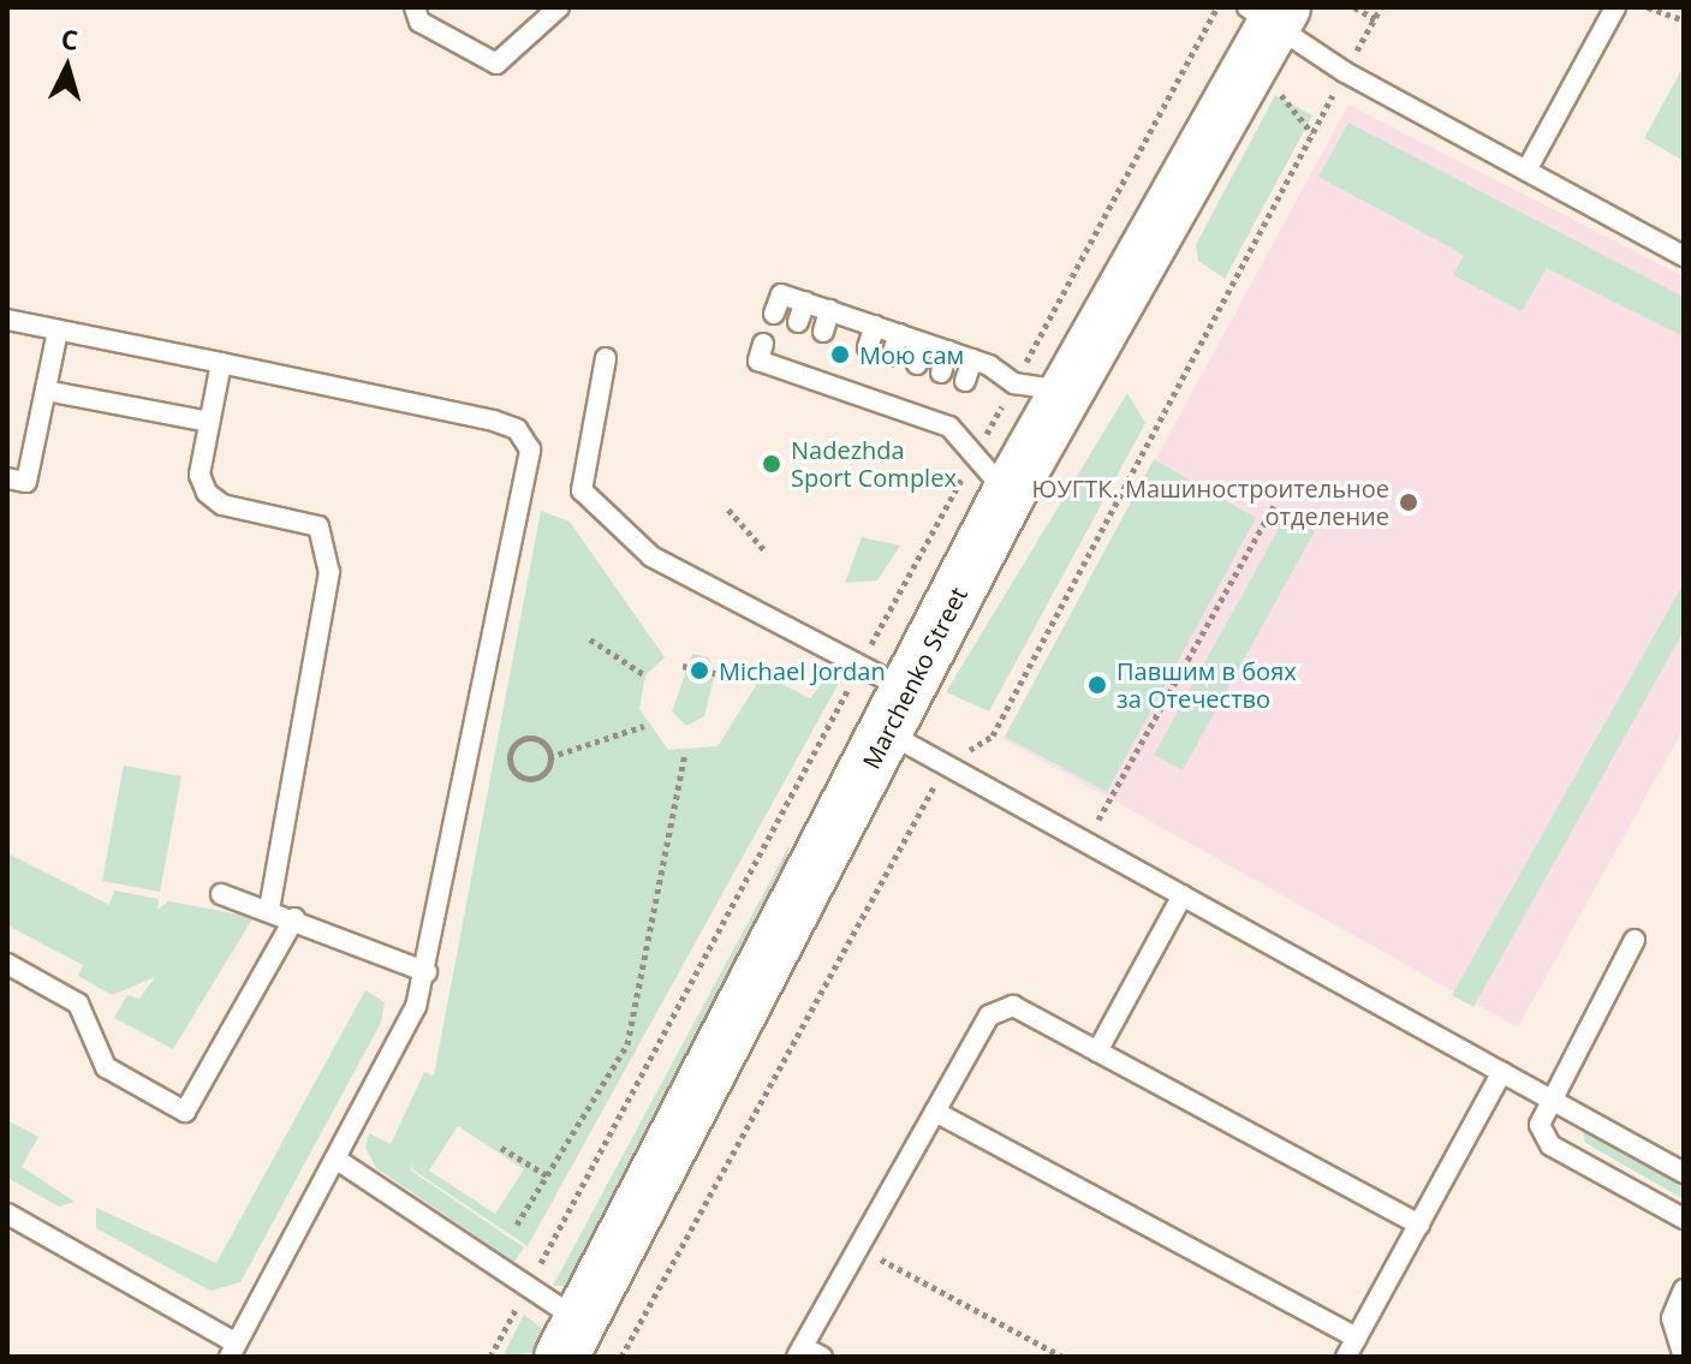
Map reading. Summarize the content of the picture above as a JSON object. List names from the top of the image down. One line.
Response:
{"streets":{"street":["Marchenko Street"]},"places":["Мою сам","Nadezhda Sport Complex","ЮУГТК. Машиностроительное отделение","Michael Jordan","Павшим в боях за Отечество"],"north":"top"}
